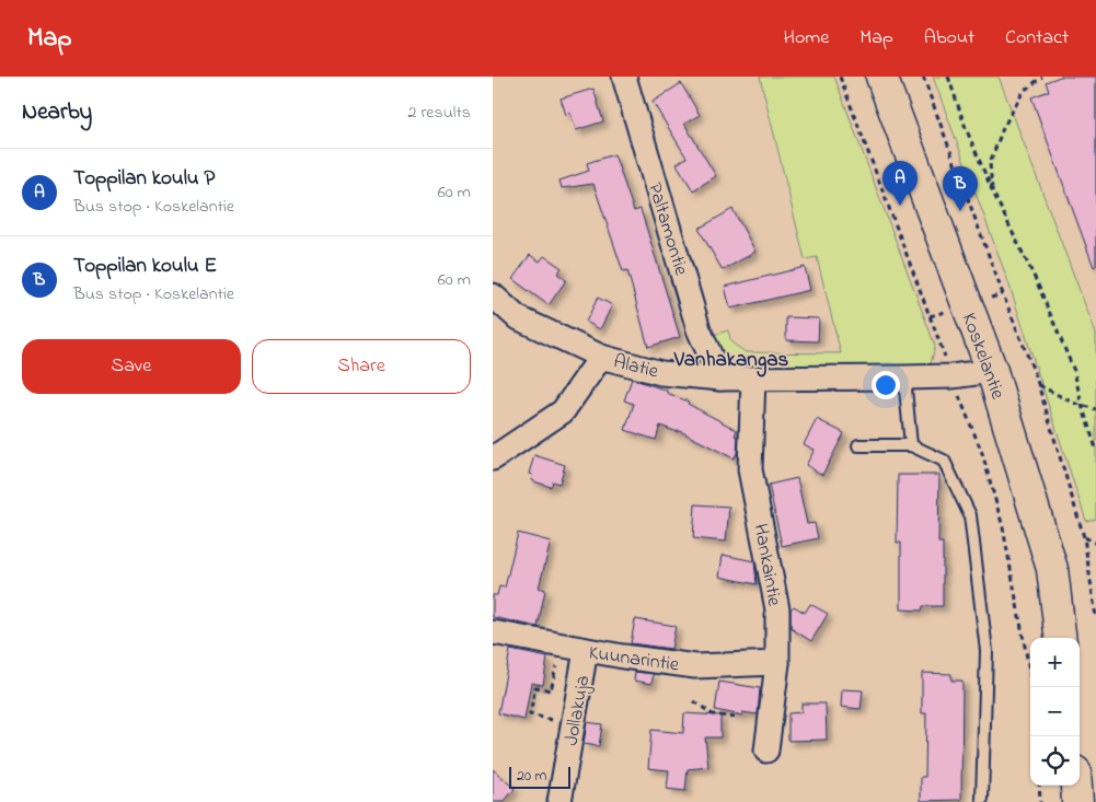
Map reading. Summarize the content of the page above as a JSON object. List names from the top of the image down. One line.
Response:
{"streets":{"main road":["Koskelantie"],"street":["Paltamontie","Alatie","Hankaintie","Kuunarintie","Jollakuja"]},"crossings":[["Paltamontie","Alatie"],["Koskelantie","Alatie"],["Alatie","Hankaintie"],["Hankaintie","Kuunarintie"],["Kuunarintie","Jollakuja"]],"districts":["Vanhakangas"],"scale_bar":"20 m","page":{"header":"Map","nav":["Home","Map","About","Contact"],"heading":["Nearby","2 results"],"list":[{"mark":"A","name":"Toppilan koulu P","note":"Bus stop · Koskelantie","value":"60 m"},{"mark":"B","name":"Toppilan koulu E","note":"Bus stop · Koskelantie","value":"60 m"}],"pins":["A","B"],"buttons":["Save","Share"],"map_buttons":["+","−"],"scale":"20 m"}}
